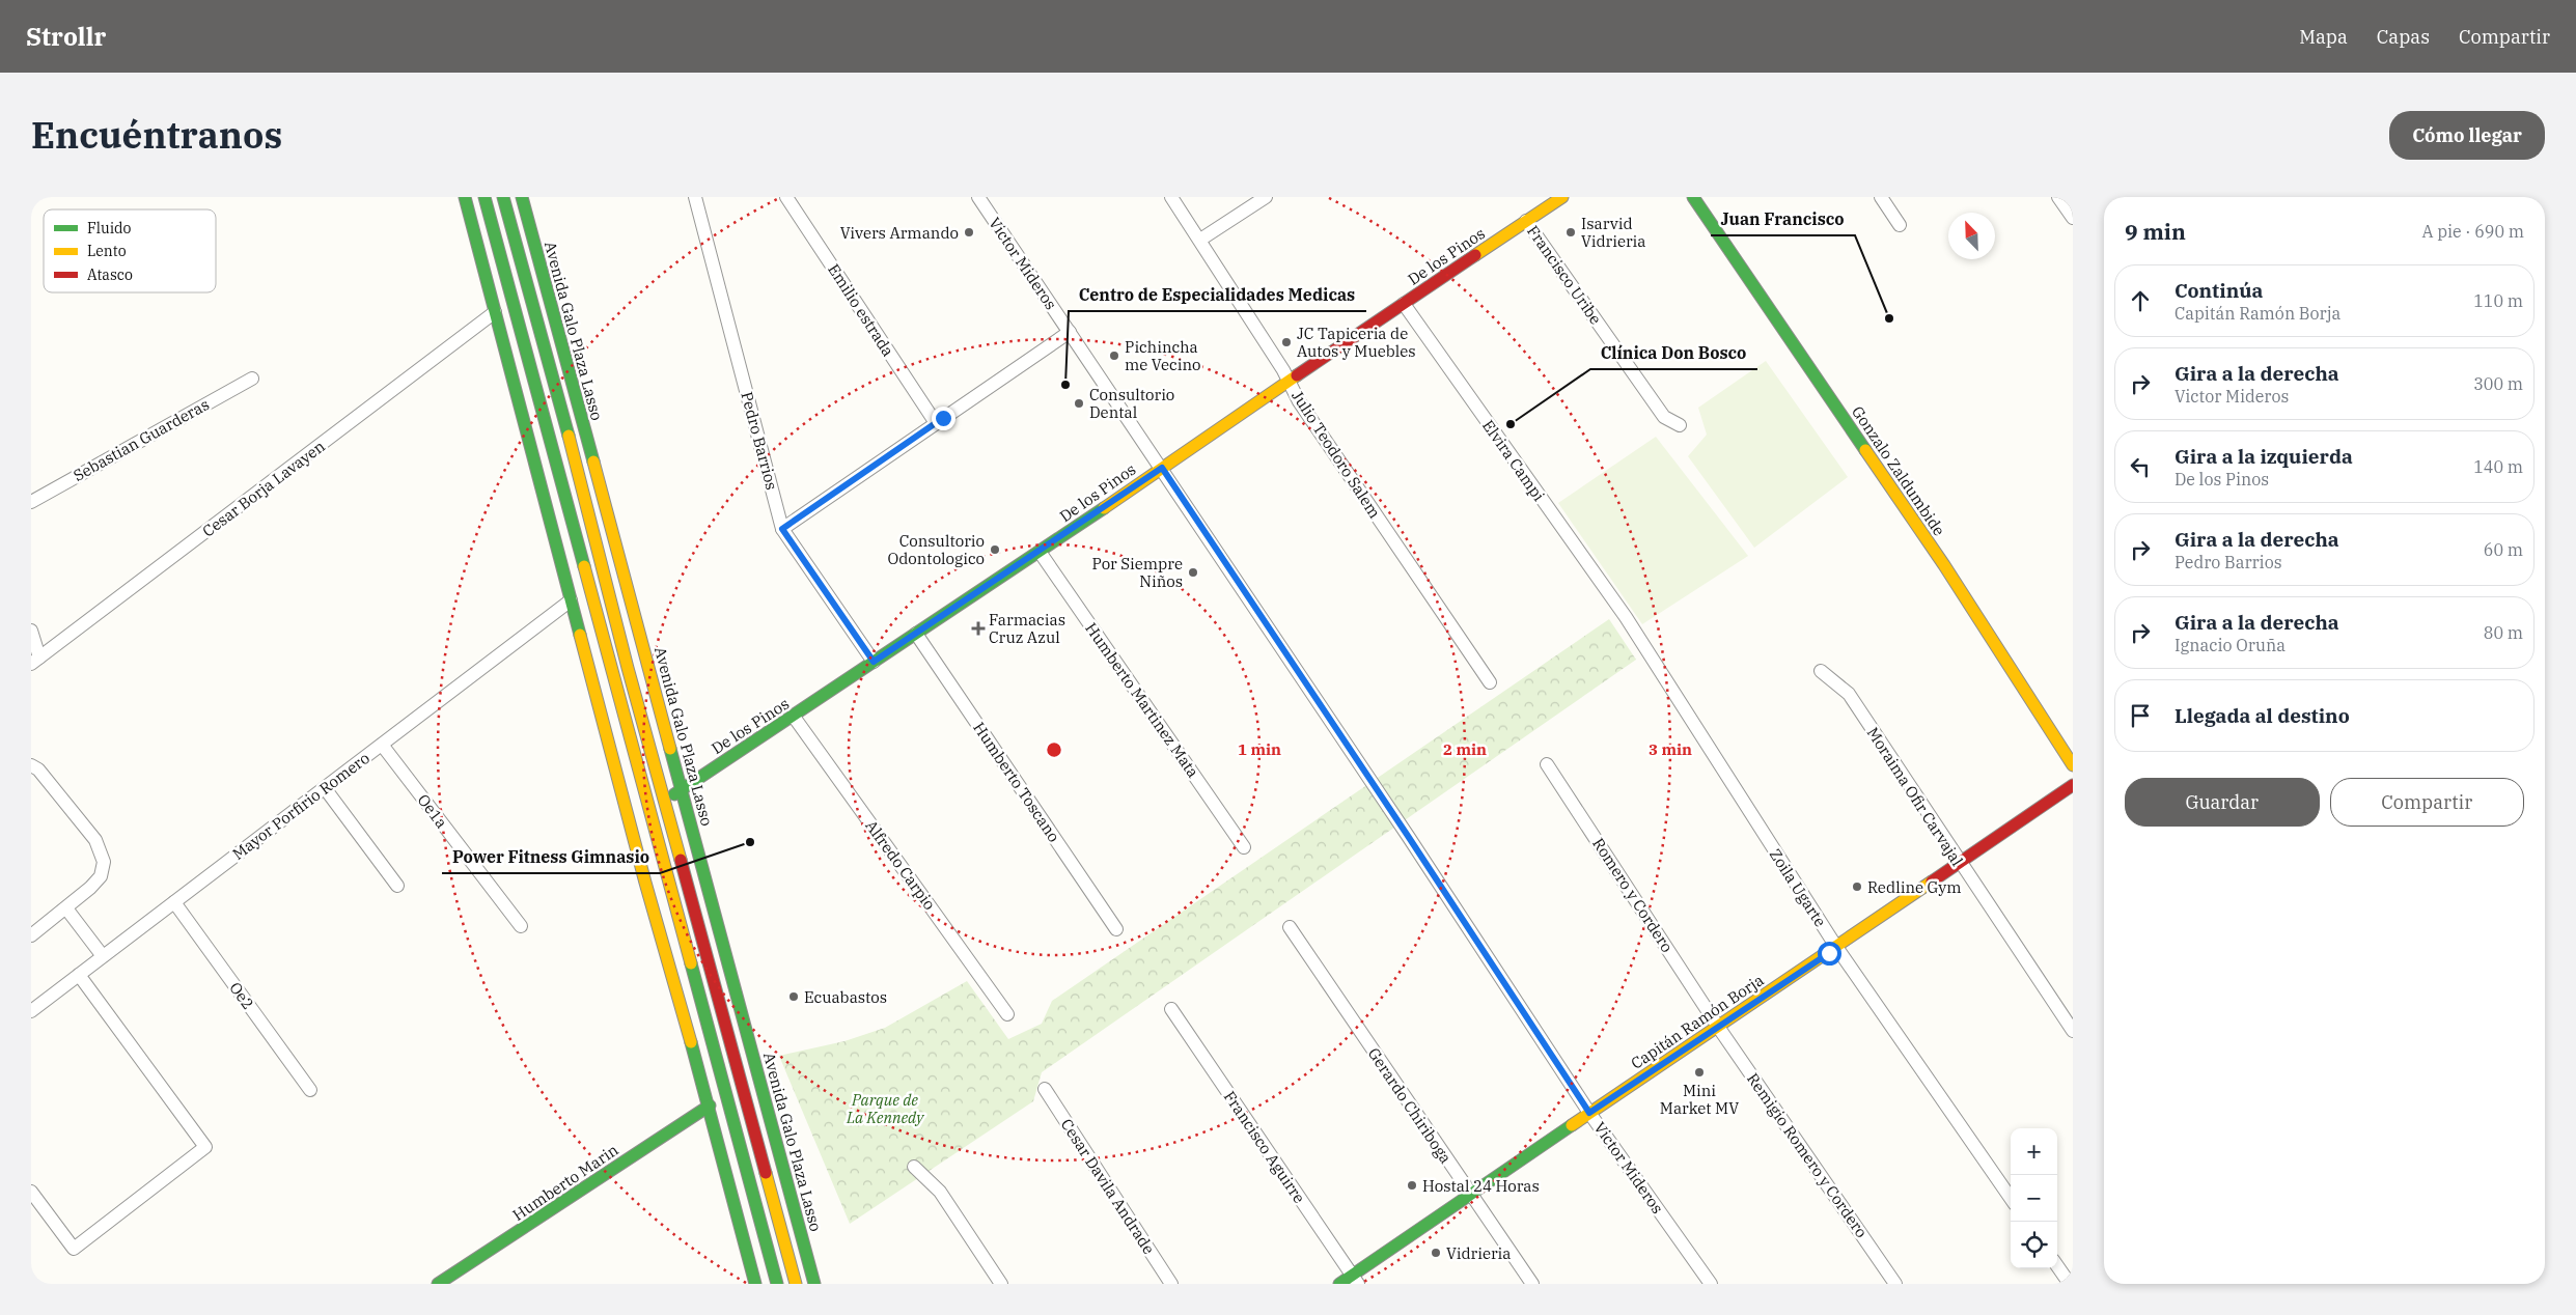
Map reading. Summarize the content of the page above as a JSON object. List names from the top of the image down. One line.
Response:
{"streets":{"main road":["De los Pinos","Avenida Galo Plaza Lasso","Gonzalo Zaldumbide","Capitán Ramón Borja","Humberto Marin"],"street":["Victor Mideros","Francisco Uribe","Emilio estrada","Sebastian Guarderas","Pedro Barrios","Julio Teodoro Salem","Elvira Campi","Cesar Borja Lavayen","Humberto Martinez Mata","Humberto Toscano","Moraima Ofir Carvajal","Mayor Porfirio Romero","Oe1a","Alfredo Carpio","Zoila Ugarte","Romero y Cordero","Oe2","Gerardo Chiriboga","Francisco Aguirre","Remigio Romero y Cordero","Cesar Davila Andrade"]},"crossings":[["De los Pinos","Victor Mideros"],["De los Pinos","Francisco Uribe"],["De los Pinos","Avenida Galo Plaza Lasso"],["De los Pinos","Pedro Barrios"],["De los Pinos","Julio Teodoro Salem"],["De los Pinos","Elvira Campi"],["De los Pinos","Humberto Martinez Mata"],["De los Pinos","Humberto Toscano"],["De los Pinos","Alfredo Carpio"],["Victor Mideros","Capitán Ramón Borja"],["Elvira Campi","Zoila Ugarte"],["Moraima Ofir Carvajal","Capitán Ramón Borja"],["Mayor Porfirio Romero","Oe1a"],["Mayor Porfirio Romero","Oe2"],["Zoila Ugarte","Capitán Ramón Borja"],["Romero y Cordero","Capitán Ramón Borja"],["Romero y Cordero","Remigio Romero y Cordero"],["Capitán Ramón Borja","Gerardo Chiriboga"],["Capitán Ramón Borja","Francisco Aguirre"],["Capitán Ramón Borja","Remigio Romero y Cordero"]],"parks":["Parque de La Kennedy"],"places":{"other":["Vivers Armando","Isarvid Vidrieria","Juan Francisco","JC Tapiceria de Autos y Muebles","Pichincha me Vecino","Centro de Especialidades Medicas","Consultorio Dental","Clínica Don Bosco","Consultorio Odontologico","Por Siempre Niños","Power Fitness Gimnasio","Redline Gym","Ecuabastos","Mini Market MV","Hostal 24 Horas","Vidrieria"],"health":["Farmacias Cruz Azul"]},"legend":["Fluido","Lento","Atasco"],"north":"top left","page":{"header":"Strollr","nav":["Mapa","Capas","Compartir"],"title":"Encuéntranos","buttons":["Cómo llegar",["Guardar","Compartir"]],"heading":["9 min","A pie · 690 m"],"list":[["Continúa","Capitán Ramón Borja","110 m"],["Gira a la derecha","Victor Mideros","300 m"],["Gira a la izquierda","De los Pinos","140 m"],["Gira a la derecha","Pedro Barrios","60 m"],["Gira a la derecha","Ignacio Oruña","80 m"],"Llegada al destino"],"map_buttons":["+","−"]},"rings":["1 min","2 min","3 min"]}
